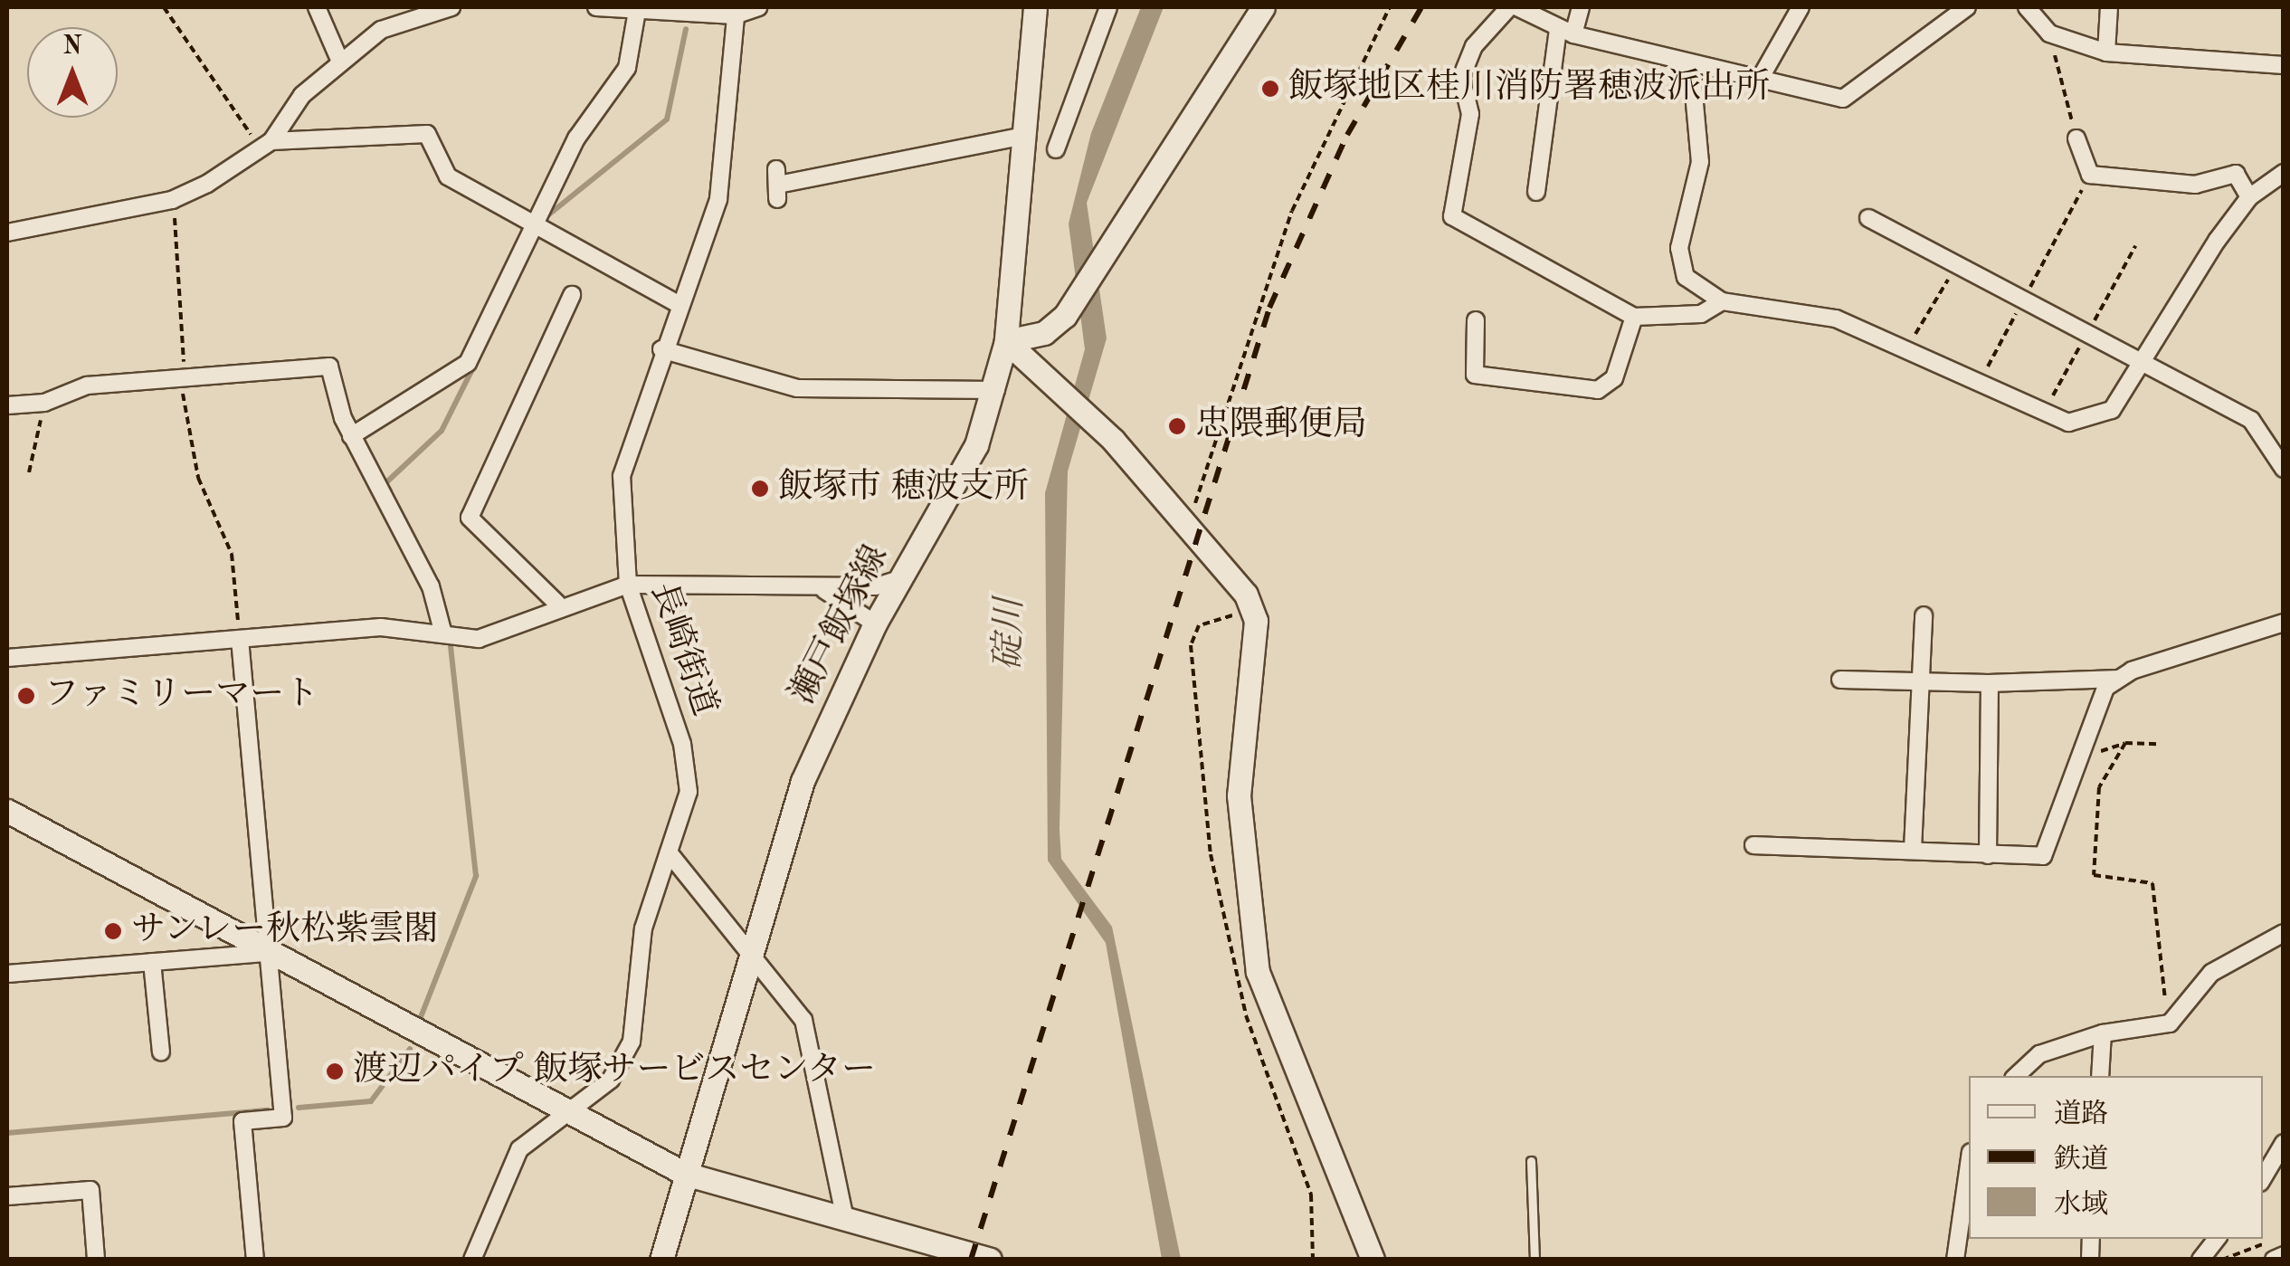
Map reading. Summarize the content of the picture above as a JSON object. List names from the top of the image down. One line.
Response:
{"streets":{"street":["瀬戸飯塚線","長崎街道"]},"water":["碇川"],"places":["飯塚地区桂川消防署穂波派出所","忠隈郵便局","飯塚市 穂波支所","ファミリーマート","サンレー秋松紫雲閣","渡辺パイプ 飯塚サービスセンター"],"legend":["道路","鉄道","水域"],"north":"top"}
